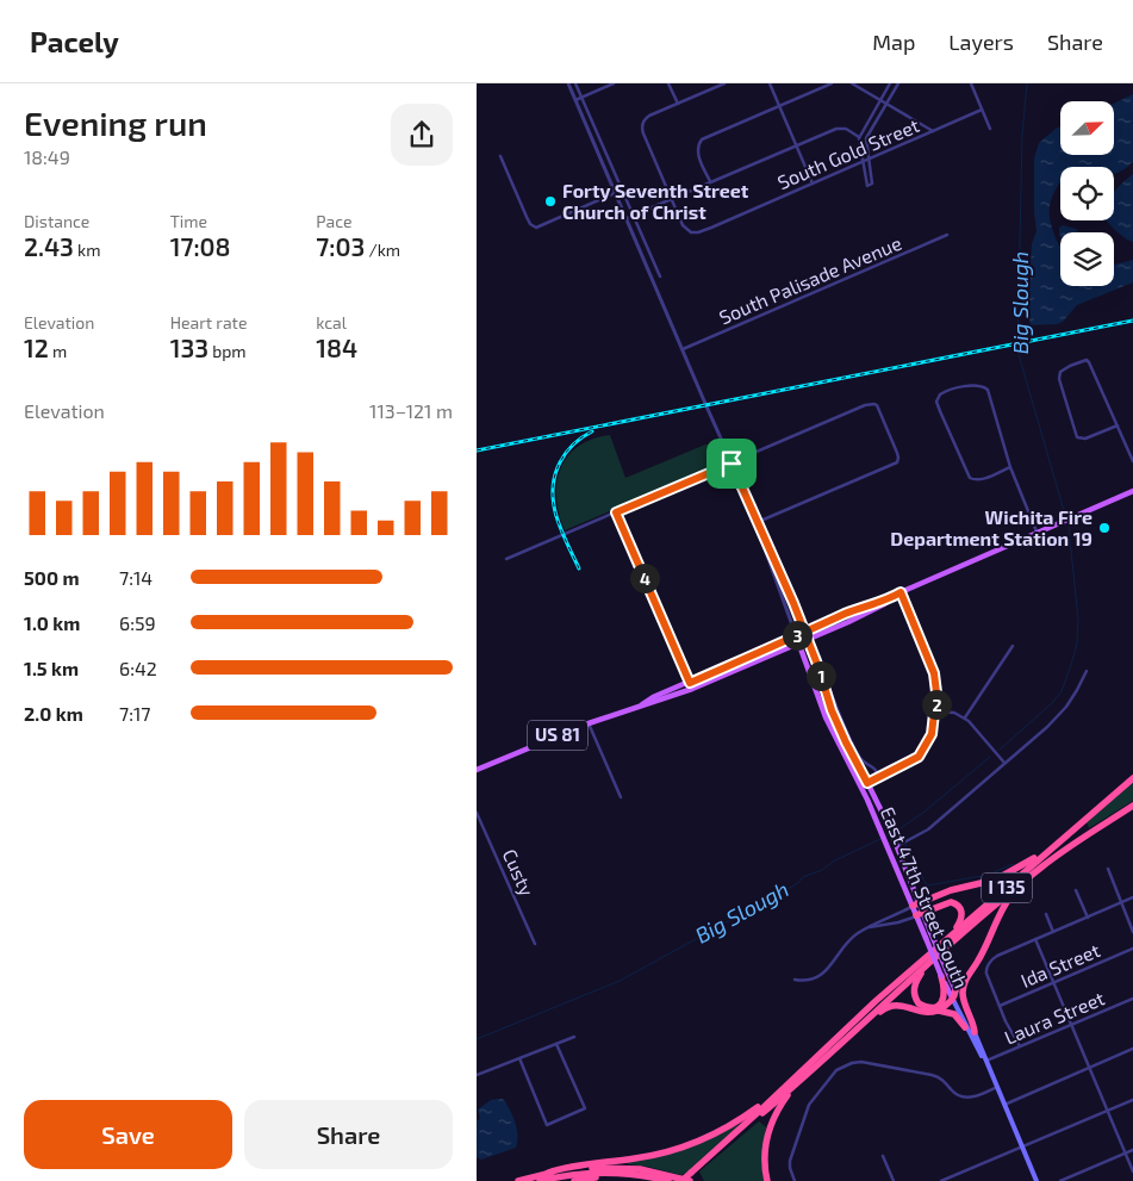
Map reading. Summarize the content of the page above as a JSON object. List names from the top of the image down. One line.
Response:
{"streets":{"highway":["I 135"],"main road":["US 81","East 47th Street South"],"street":["South Gold Street","South Palisade Avenue","Custy","Ida Street","Laura Street"]},"crossings":[["US 81","East 47th Street South"],["East 47th Street South","Laura Street"]],"water":["Big Slough"],"places":["Forty Seventh Street Church of Christ","Wichita Fire Department Station 19"],"north":"top right","page":{"header":"Pacely","nav":["Map","Layers","Share"],"heading":["Evening run","18:49"],"stats":[["Distance","2.43 km"],["Time","17:08"],["Pace","7:03 /km"],["Elevation","12 m"],["Heart rate","133 bpm"],["kcal","184"]],"chart":["Elevation","113–121 m"],"list":[{"name":"500 m","note":"7:14"},{"name":"1.0 km","note":"6:59"},{"name":"1.5 km","note":"6:42"},{"name":"2.0 km","note":"7:17"}],"pins":["4","3","1","2"],"buttons":["Save","Share"]}}
